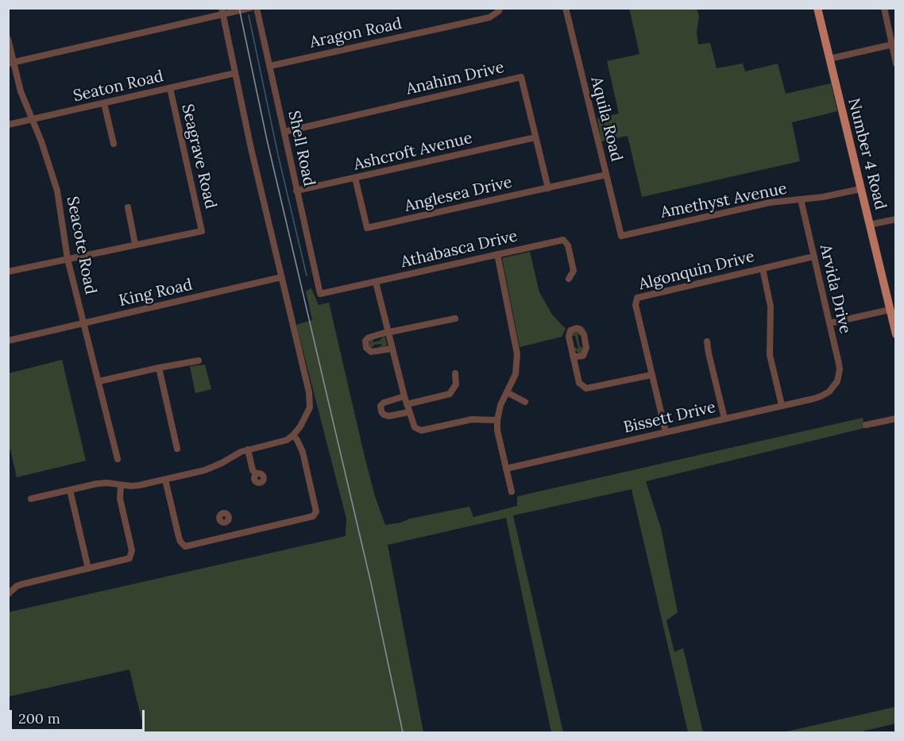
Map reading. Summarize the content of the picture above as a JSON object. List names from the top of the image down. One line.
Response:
{"streets":{"main road":["Number 4 Road"],"street":["Aragon Road","Anahim Drive","Seaton Road","Aquila Road","Shell Road","Ashcroft Avenue","Seagrave Road","Anglesea Drive","Amethyst Avenue","Seacote Road","Athabasca Drive","Algonquin Drive","Arvida Drive","King Road","Bissett Drive"]},"crossings":[["Aragon Road","Shell Road"],["Anahim Drive","Shell Road"],["Anahim Drive","Ashcroft Avenue"],["Anahim Drive","Anglesea Drive"],["Seaton Road","Seagrave Road"],["Seaton Road","Seacote Road"],["Aquila Road","Anglesea Drive"],["Aquila Road","Amethyst Avenue"],["Shell Road","Ashcroft Avenue"],["Shell Road","Athabasca Drive"],["Ashcroft Avenue","Anglesea Drive"],["Number 4 Road","Amethyst Avenue"],["Amethyst Avenue","Arvida Drive"],["Seacote Road","King Road"],["Algonquin Drive","Arvida Drive"],["Algonquin Drive","Bissett Drive"],["Arvida Drive","Bissett Drive"]],"scale_bar":"200 m"}
